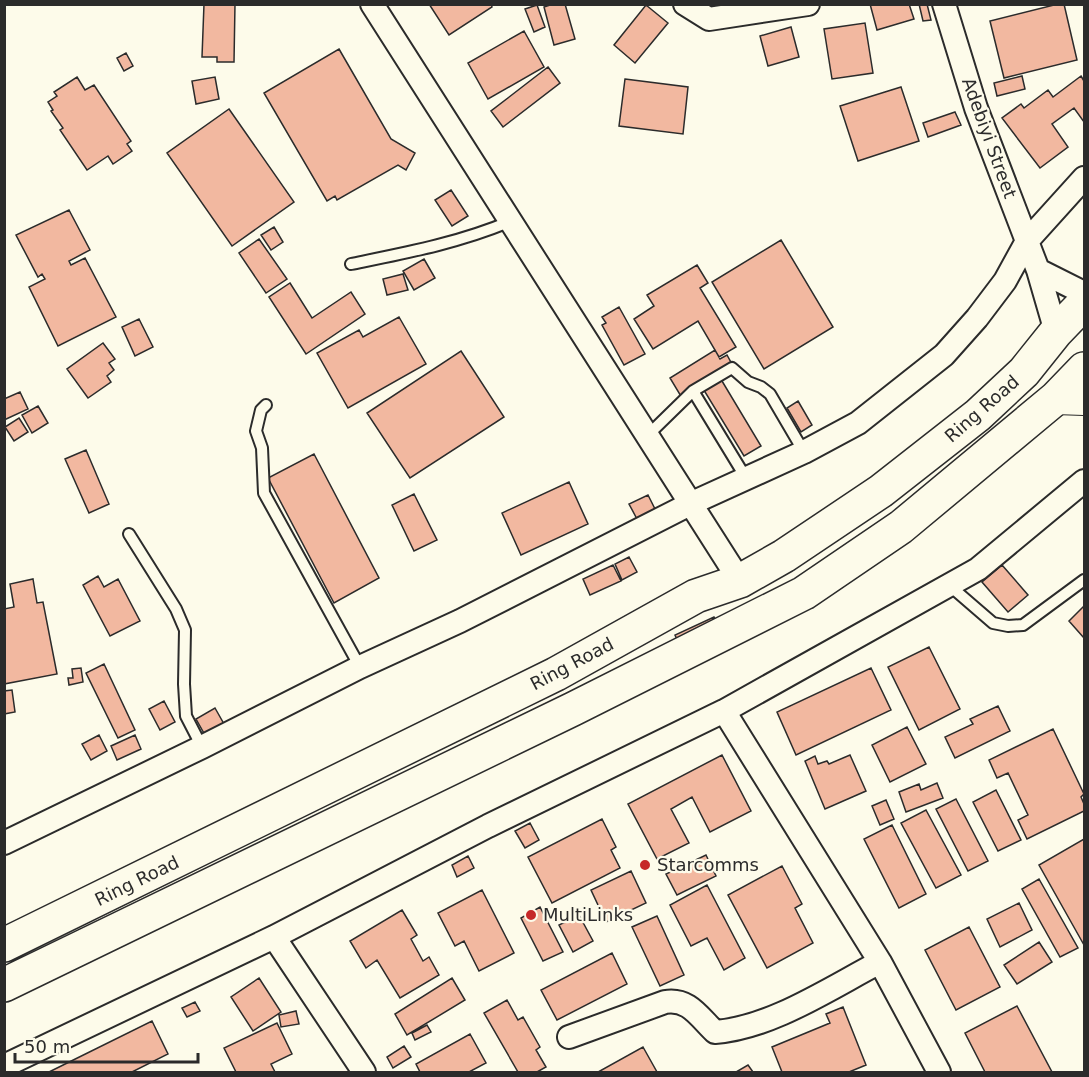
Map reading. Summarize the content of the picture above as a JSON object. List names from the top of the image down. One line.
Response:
{"streets":{"main road":["Ring Road"],"street":["Adebiyi Street"]},"crossings":[["Adebiyi Street","Ring Road"]],"places":["Starcomms","MultiLinks"],"scale_bar":"50 m"}
